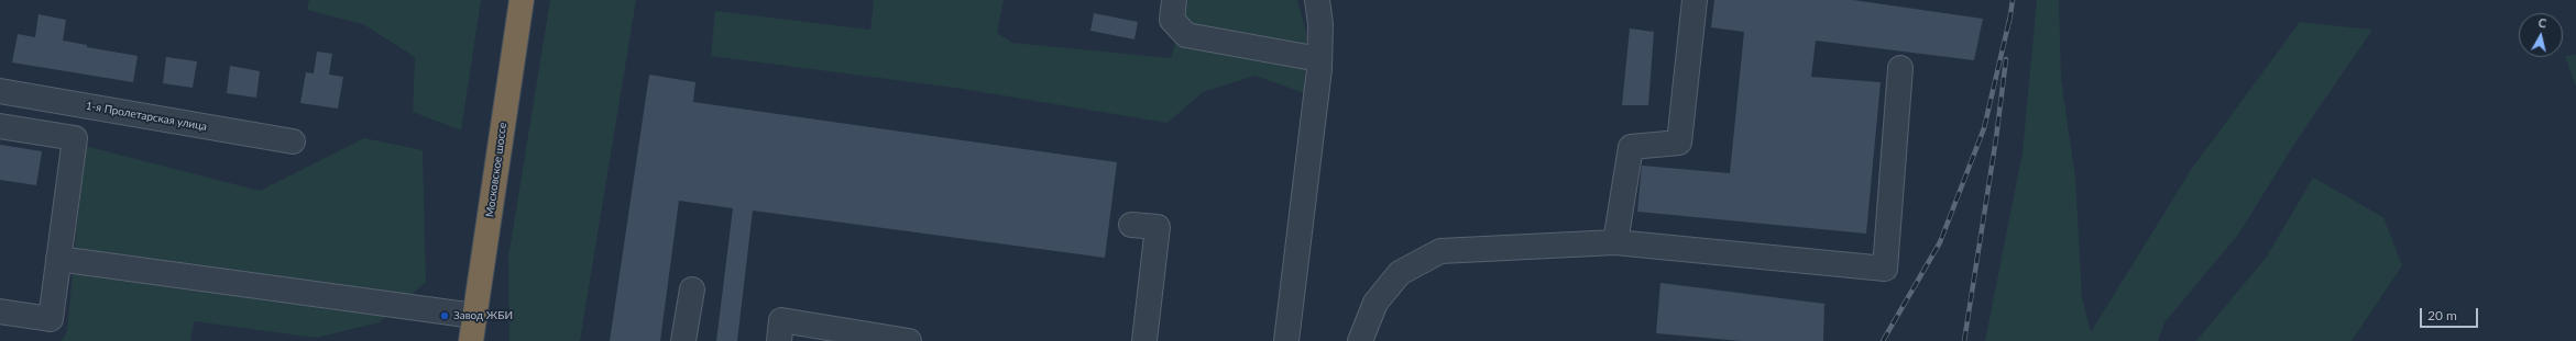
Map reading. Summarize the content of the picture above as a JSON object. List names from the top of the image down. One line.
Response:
{"streets":{"highway":["Московское шоссе"],"street":["1-я Пролетарская улица"]},"places":["Завод ЖБИ"],"scale_bar":"20 m","north":"top"}
